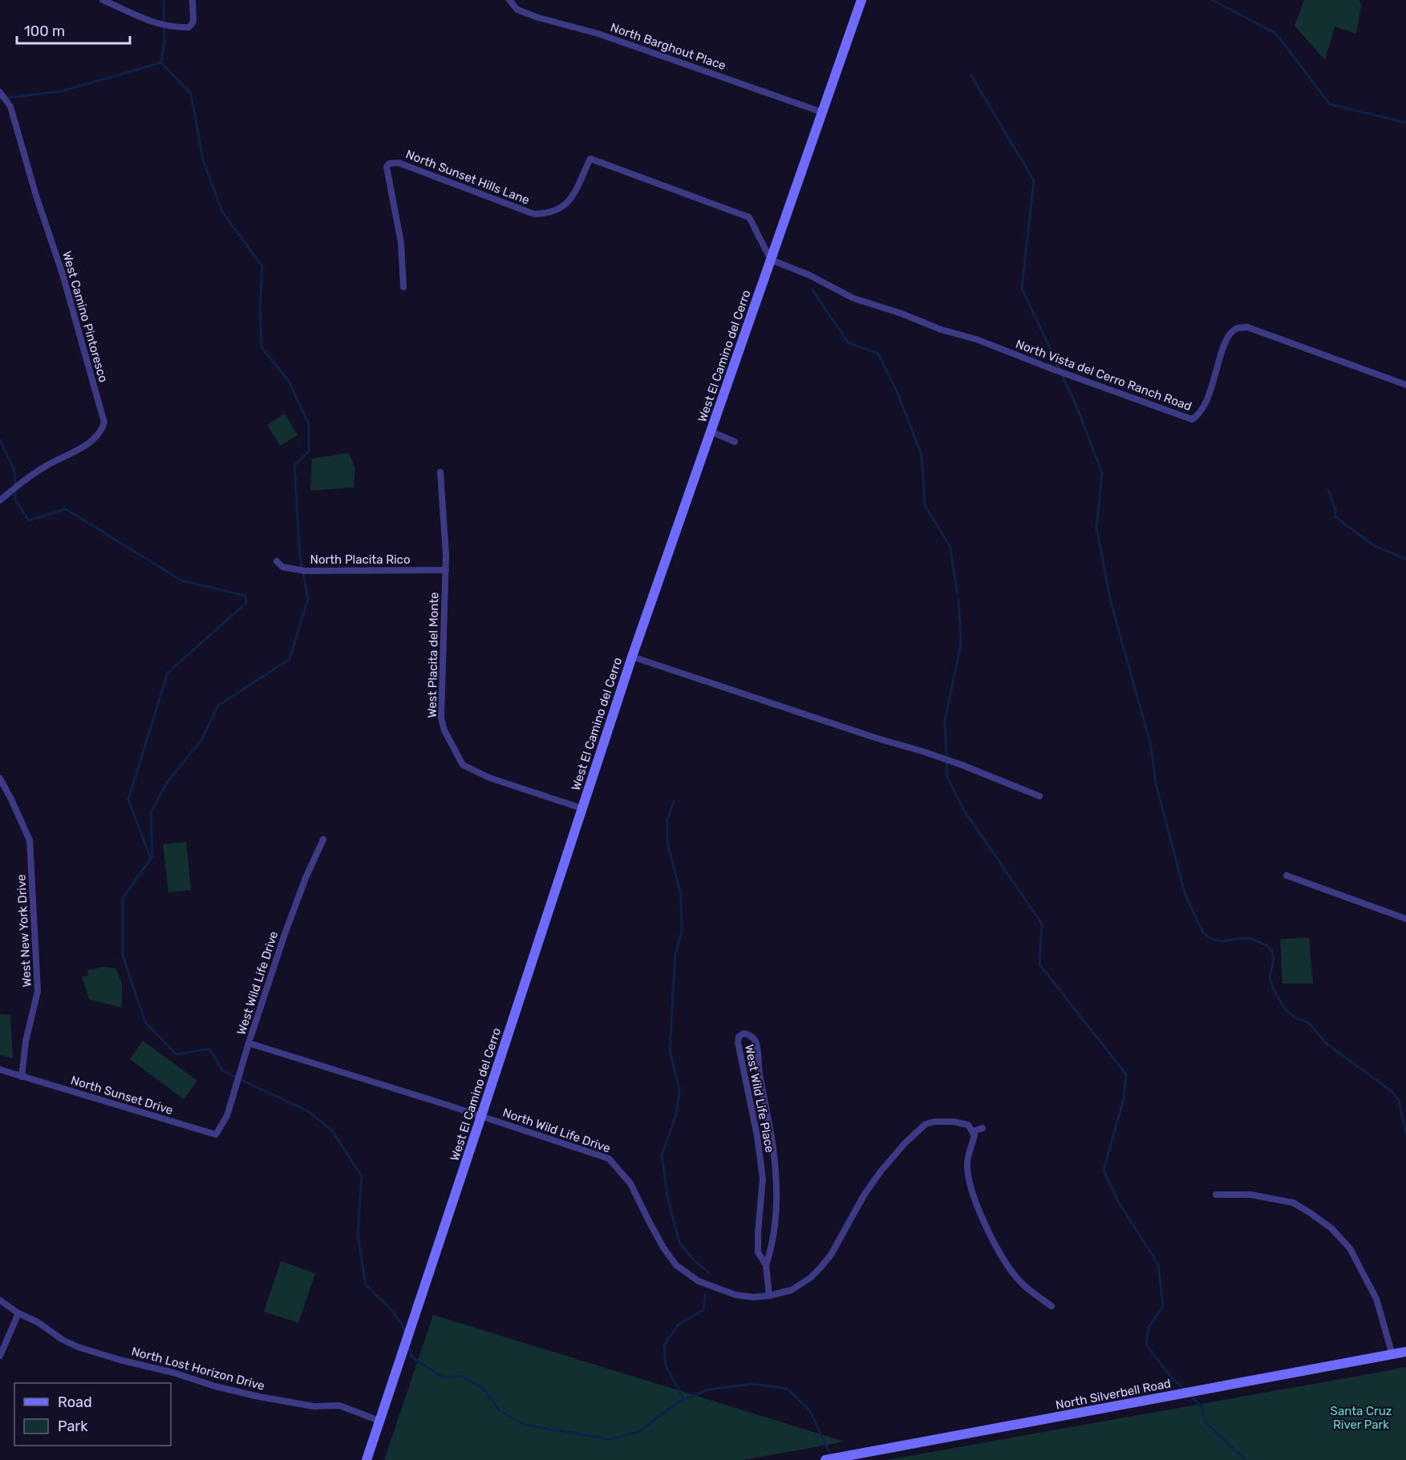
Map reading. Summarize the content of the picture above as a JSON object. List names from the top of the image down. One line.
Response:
{"streets":{"street":["North Barghout Place","North Sunset Hills Lane","West Camino Pintoresco","West El Camino del Cerro","North Vista del Cerro Ranch Road","North Placita Rico","West Placita del Monte","West New York Drive","West Wild Life Drive","North Sunset Drive","West Wild Life Place","North Wild Life Drive","North Lost Horizon Drive","North Silverbell Road"]},"crossings":[["North Barghout Place","West El Camino del Cerro"],["North Sunset Hills Lane","West El Camino del Cerro"],["North Sunset Hills Lane","North Vista del Cerro Ranch Road"],["West El Camino del Cerro","North Vista del Cerro Ranch Road"],["West El Camino del Cerro","West Placita del Monte"],["West El Camino del Cerro","North Wild Life Drive"],["West El Camino del Cerro","North Lost Horizon Drive"],["North Placita Rico","West Placita del Monte"],["West New York Drive","North Sunset Drive"],["West Wild Life Drive","North Sunset Drive"],["West Wild Life Drive","North Wild Life Drive"],["West Wild Life Place","North Wild Life Drive"]],"parks":["Santa Cruz River Park"],"legend":["Road","Park"],"scale_bar":"100 m"}
